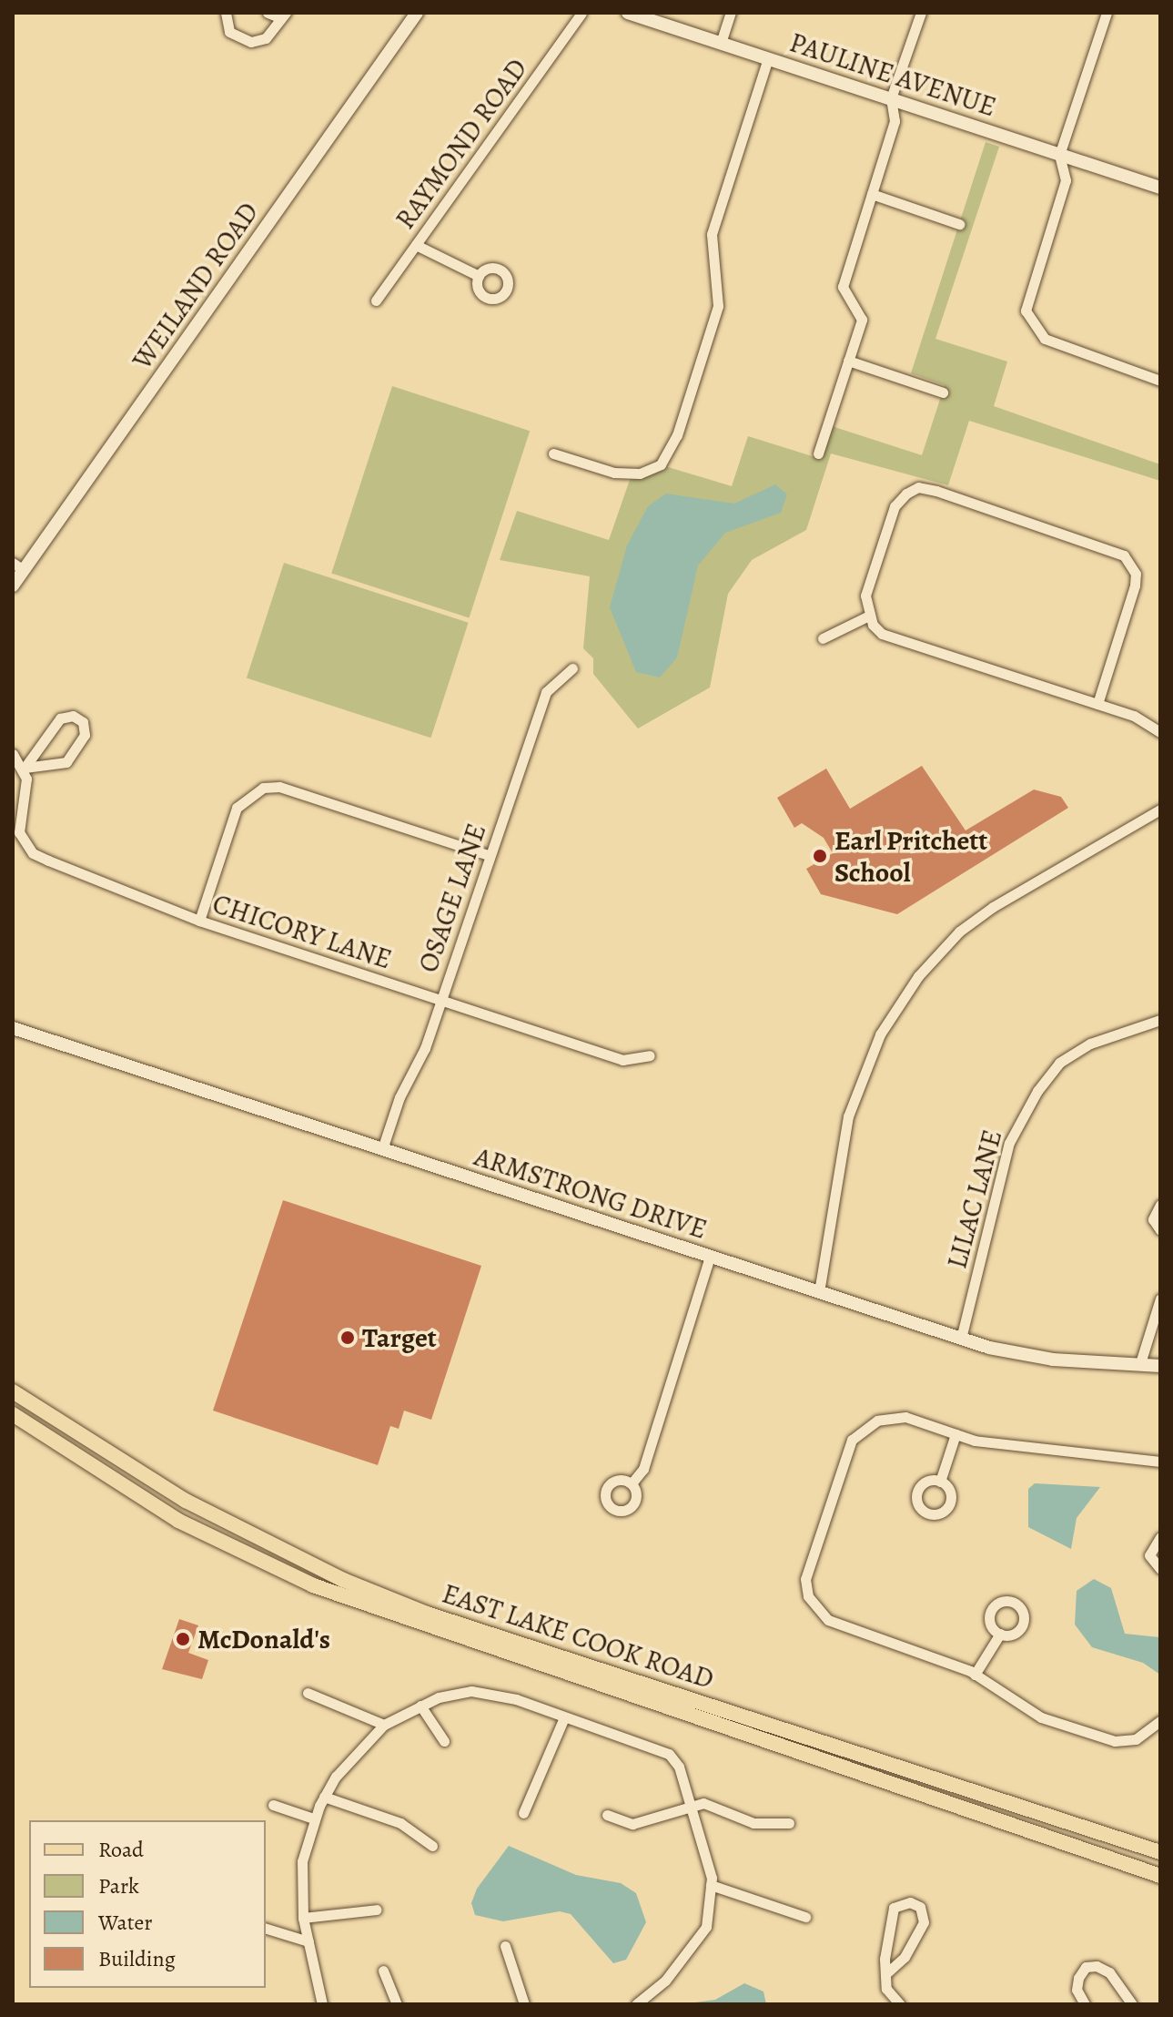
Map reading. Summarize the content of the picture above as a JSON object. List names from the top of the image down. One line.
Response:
{"streets":{"main road":["EAST LAKE COOK ROAD"],"street":["PAULINE AVENUE","RAYMOND ROAD","WEILAND ROAD","OSAGE LANE","CHICORY LANE","ARMSTRONG DRIVE","LILAC LANE"]},"crossings":[["OSAGE LANE","CHICORY LANE"],["OSAGE LANE","ARMSTRONG DRIVE"],["ARMSTRONG DRIVE","LILAC LANE"]],"places":["Earl Pritchett School","Target","McDonald's"],"legend":["Road","Park","Water","Building"]}
